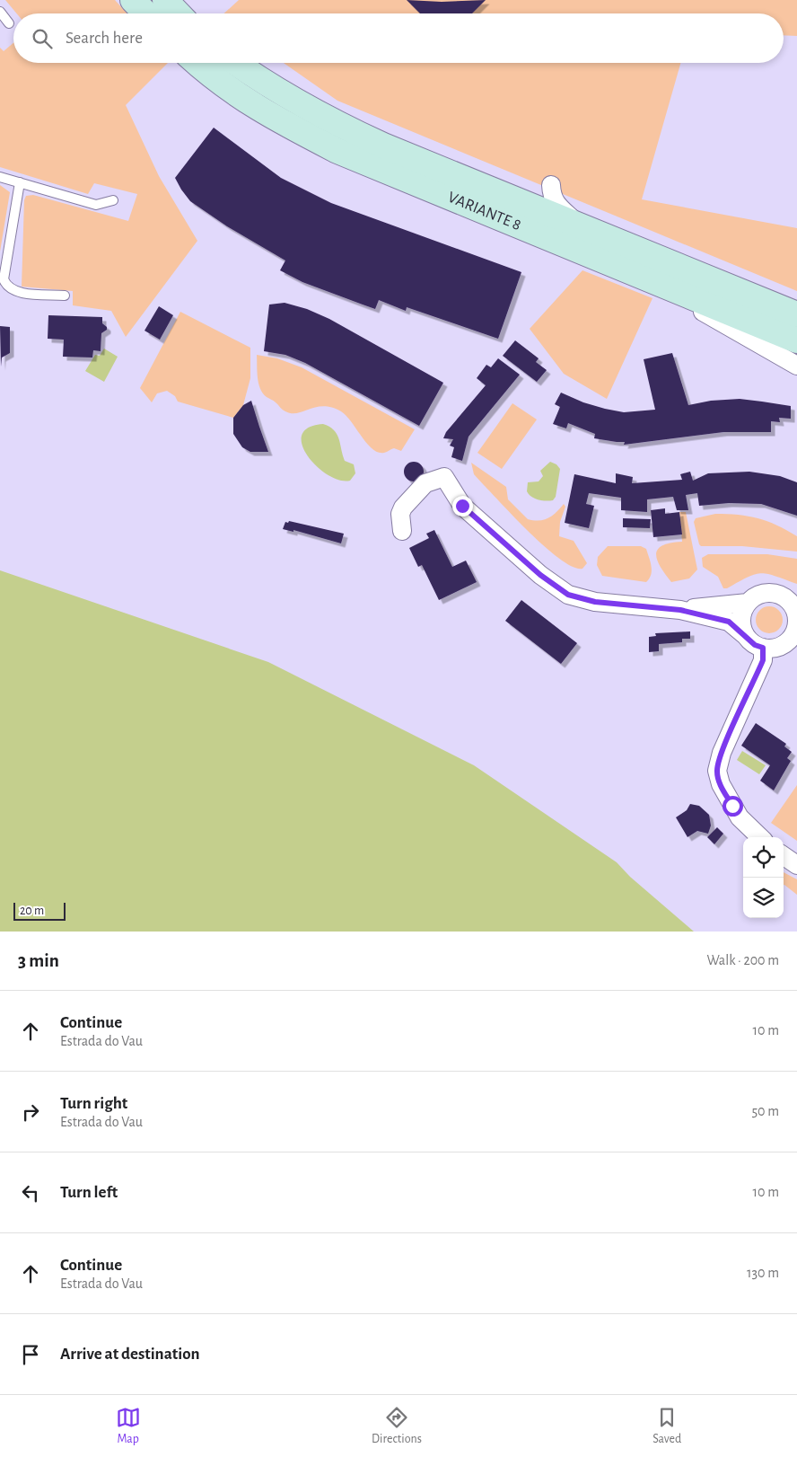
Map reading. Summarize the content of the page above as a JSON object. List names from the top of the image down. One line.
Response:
{"streets":{"main road":["VARIANTE 8"]},"scale_bar":"20 m","page":{"search":"Search here","scale":"20 m","heading":["3 min","Walk · 200 m"],"list":[["Continue","Estrada do Vau","10 m"],["Turn right","Estrada do Vau","50 m"],["Turn left","10 m"],["Continue","Estrada do Vau","130 m"],"Arrive at destination"],"nav":["Map","Directions","Saved"]}}
